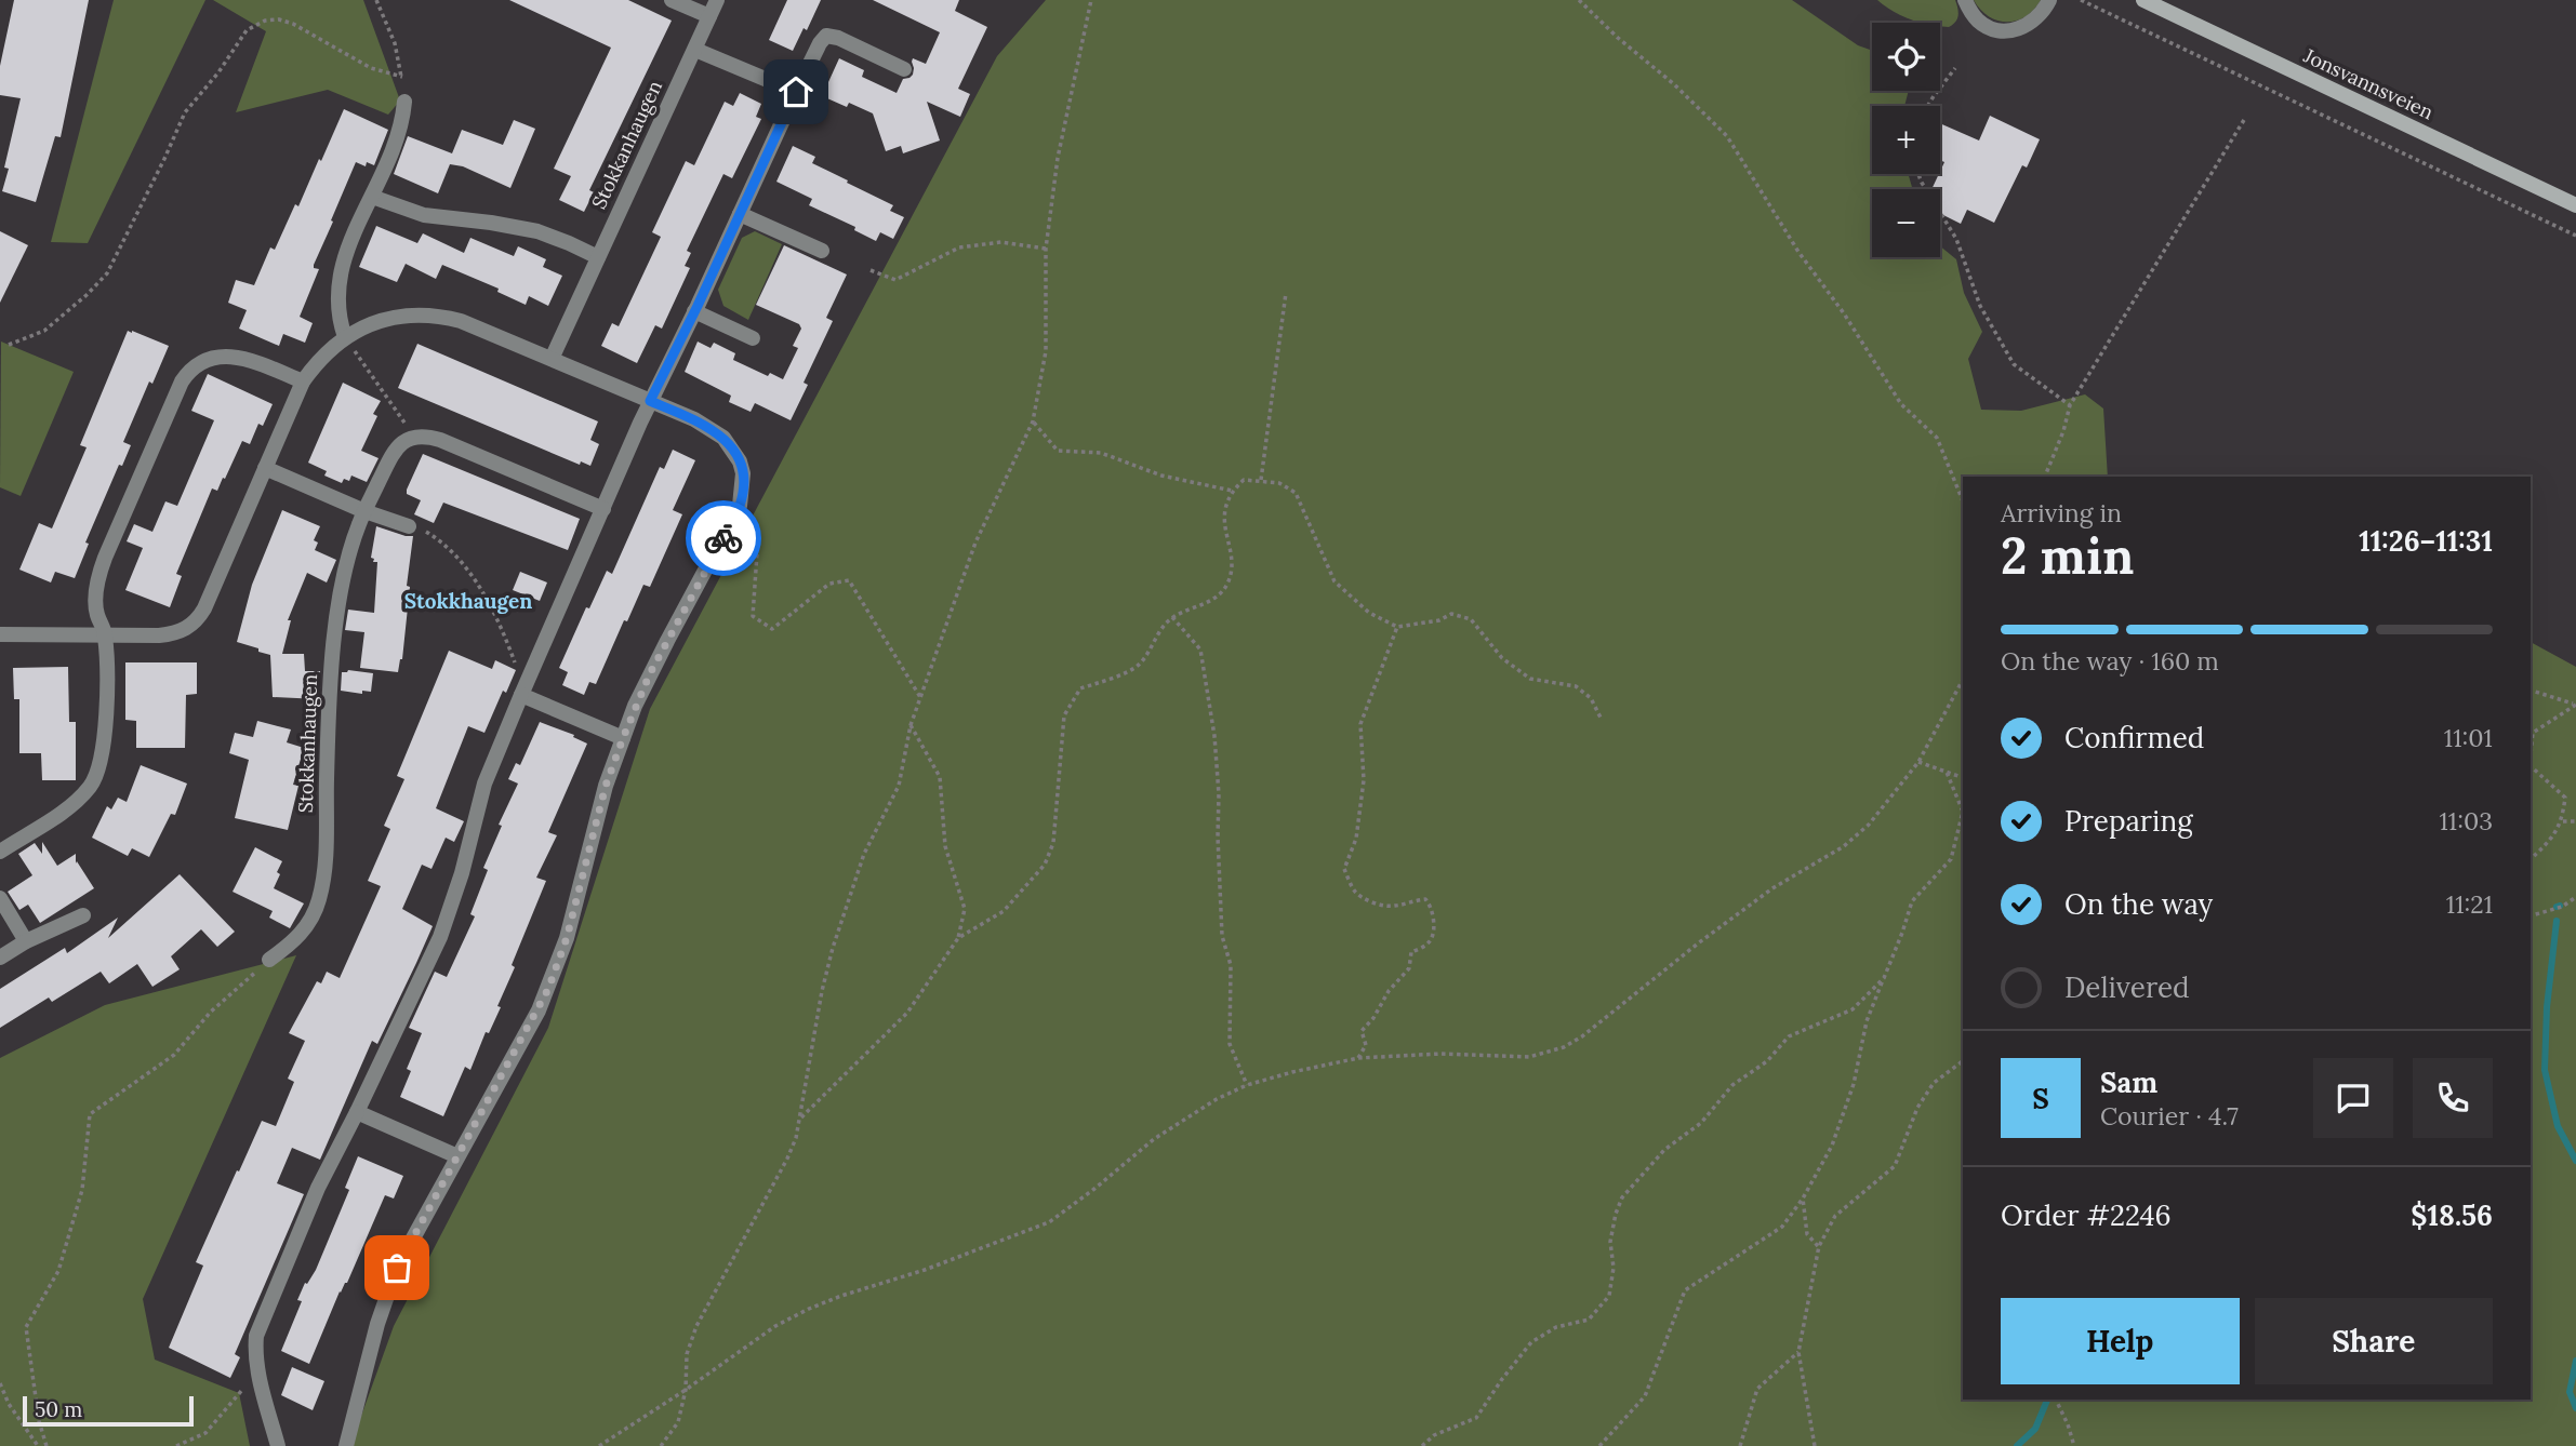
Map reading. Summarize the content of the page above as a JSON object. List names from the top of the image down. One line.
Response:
{"streets":{"main road":["Jonsvannsveien"],"street":["Stokkanhaugen"]},"districts":["Stokkhaugen"],"scale_bar":"50 m","page":{"map_buttons":["+","−"],"heading":["2 min","Arriving in","11:26–11:31"],"panel":["Sam","Courier · 4.7","Order #2246","$18.56"],"bar":"On the way · 160 m","list":[["Confirmed","11:01"],["Preparing","11:03"],["On the way","11:21"],"Delivered"],"round":"S","buttons":["Help","Share"],"scale":"50 m"}}
